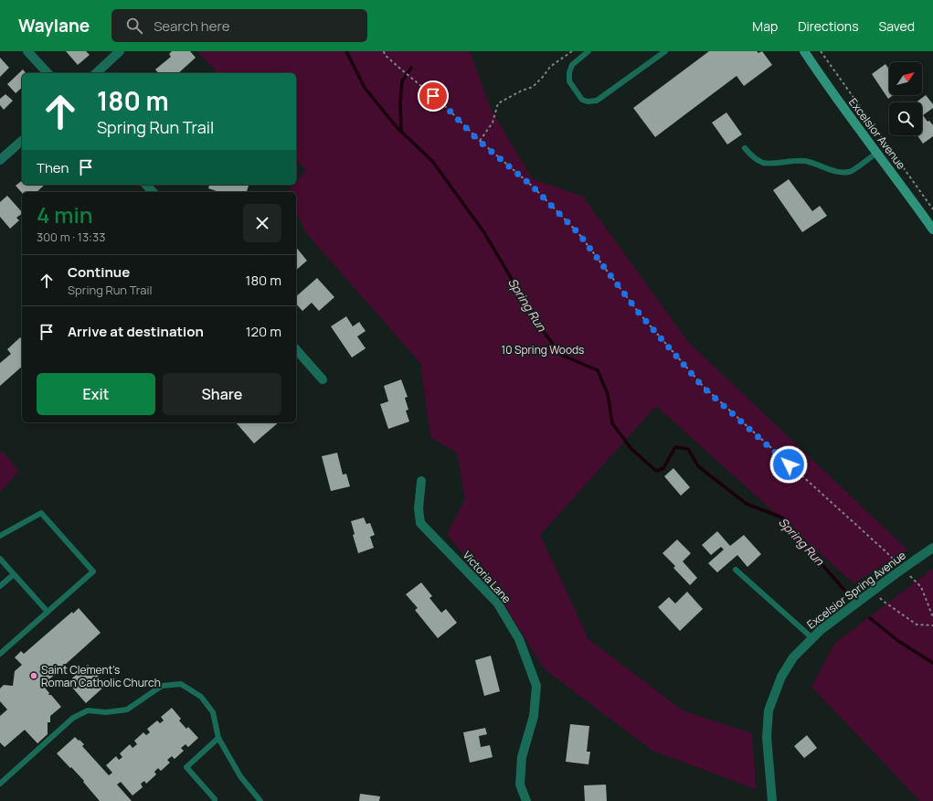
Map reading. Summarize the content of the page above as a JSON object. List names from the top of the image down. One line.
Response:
{"streets":{"street":["Excelsior Avenue","Victoria Lane","Excelsior Spring Avenue"]},"water":["Spring Run"],"parks":["10 Spring Woods"],"places":["Saint Clement's Roman Catholic Church"],"north":"top right","page":{"header":"Waylane","search":"Search here","nav":["Map","Directions","Saved"],"turn":["180 m","Spring Run Trail"],"then":"Then","heading":["4 min","300 m · 13:33"],"list":[{"name":"Continue","note":"Spring Run Trail","value":"180 m"},{"name":"Arrive at destination","value":"120 m"}],"buttons":["Exit","Share"]}}
